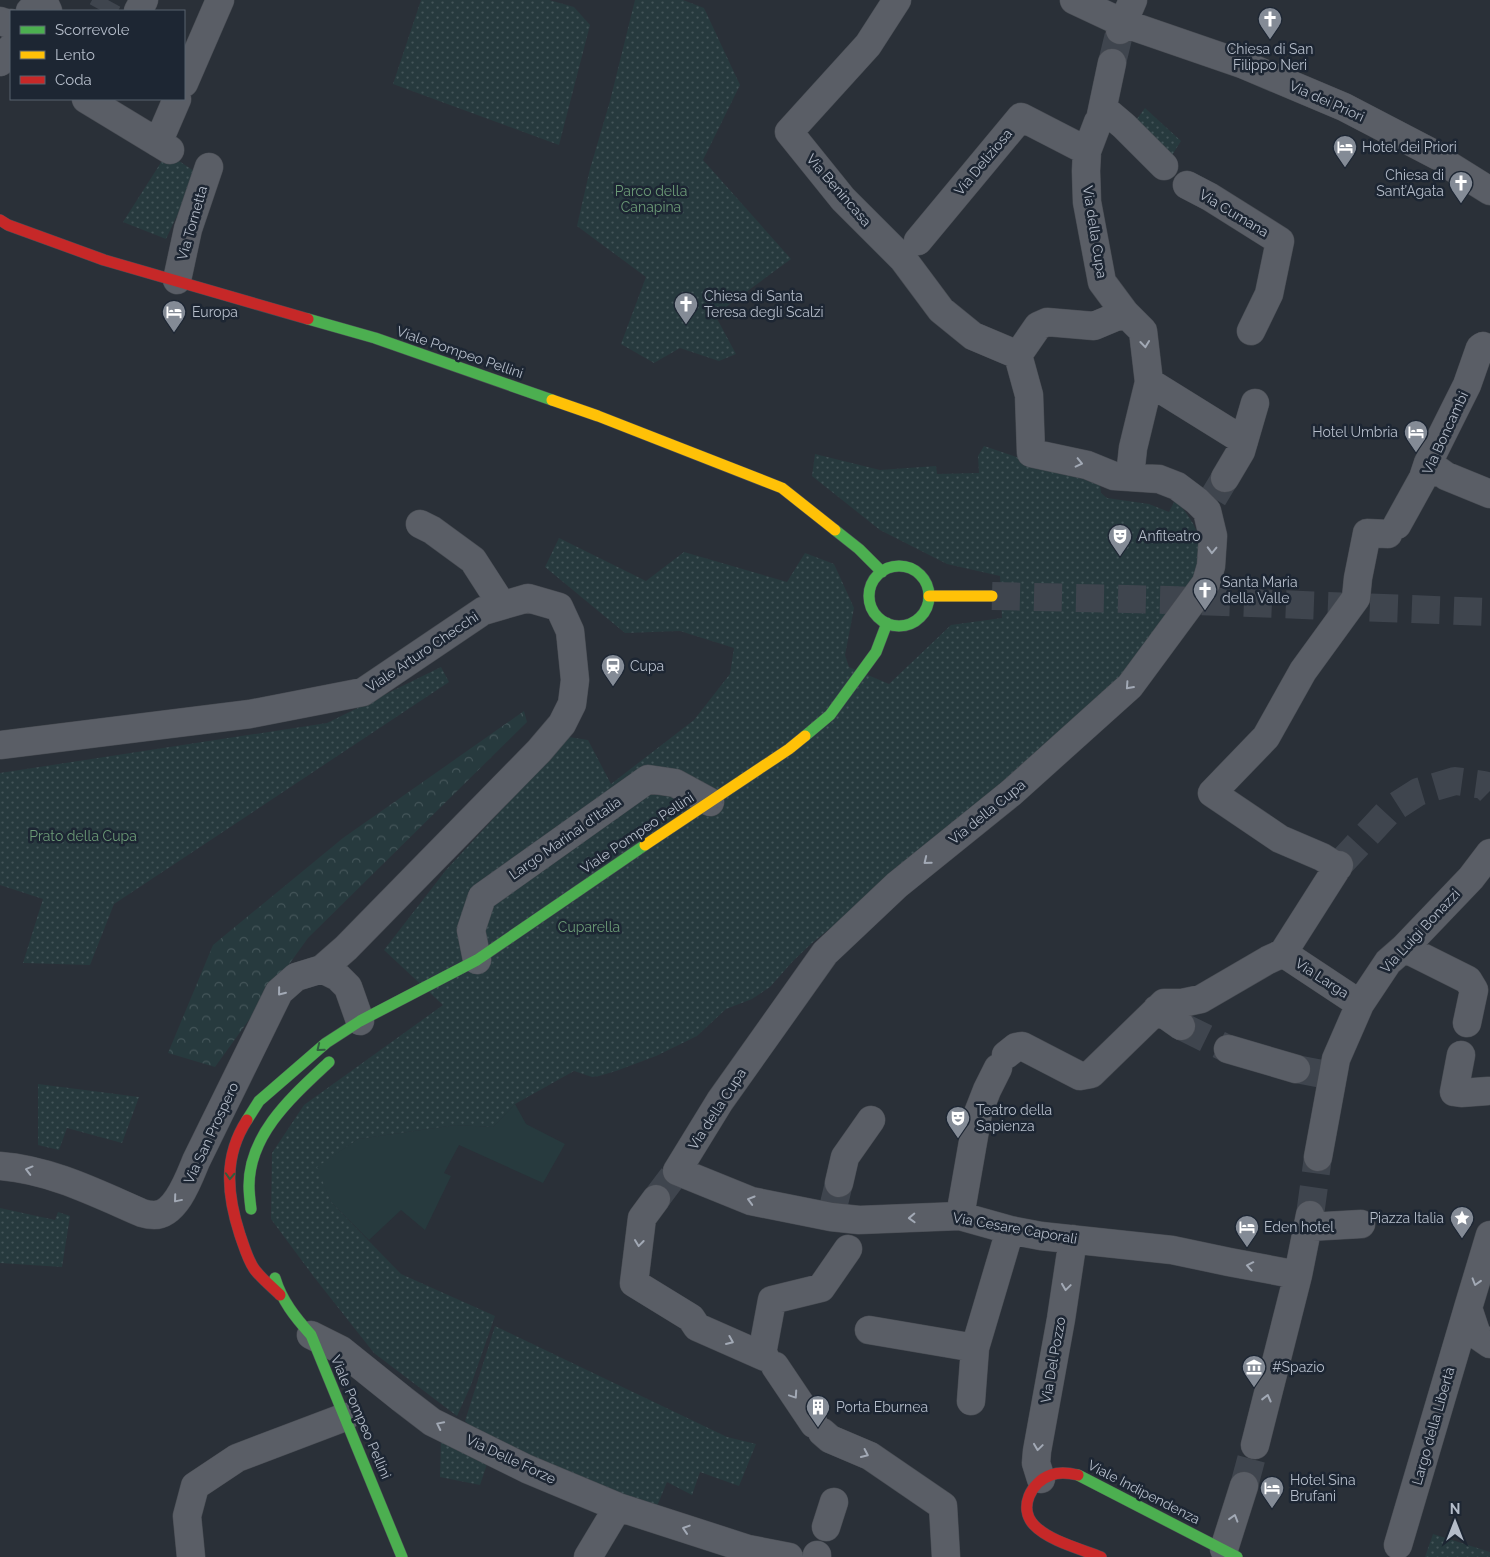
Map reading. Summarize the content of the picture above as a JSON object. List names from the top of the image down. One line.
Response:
{"streets":{"street":["Via dei Priori","Via Deliziosa","Via Benincasa","Via Cumana","Via Tornetta","Via della Cupa","Viale Pompeo Pellini","Via Boncambi","Viale Arturo Checchi","Largo Marinai d'Italia","Via Luigi Bonazzi","Via Larga","Via San Prospero","Via Cesare Caporali","Via Del Pozzo","Largo della Libertà","Via Delle Forze","Viale Indipendenza"]},"crossings":[["Via Deliziosa","Via Benincasa"],["Via Deliziosa","Via della Cupa"],["Via Tornetta","Viale Pompeo Pellini"],["Via della Cupa","Via Cesare Caporali"],["Viale Pompeo Pellini","Largo Marinai d'Italia"],["Viale Pompeo Pellini","Via Delle Forze"],["Via Boncambi","Via Larga"],["Viale Arturo Checchi","Via San Prospero"],["Via Luigi Bonazzi","Via Larga"],["Via Cesare Caporali","Via Del Pozzo"],["Via Del Pozzo","Viale Indipendenza"]],"one_way":["Via della Cupa","Via Delle Forze"],"parks":["Parco della Canapina","Prato della Cupa","Cuparella"],"places":{"church":["Chiesa di San Filippo Neri","Chiesa di Sant’Agata","Chiesa di Santa Teresa degli Scalzi","Santa Maria della Valle"],"hotel":["Hotel dei Priori","Europa","Hotel Umbria","Eden hotel","Hotel Sina Brufani"],"theatre":["Anfiteatro","Teatro della Sapienza"],"station":["Cupa"],"place":["Piazza Italia"],"museum":["#Spazio"],"building":["Porta Eburnea"]},"legend":["Scorrevole","Lento","Coda"],"north":"top"}
